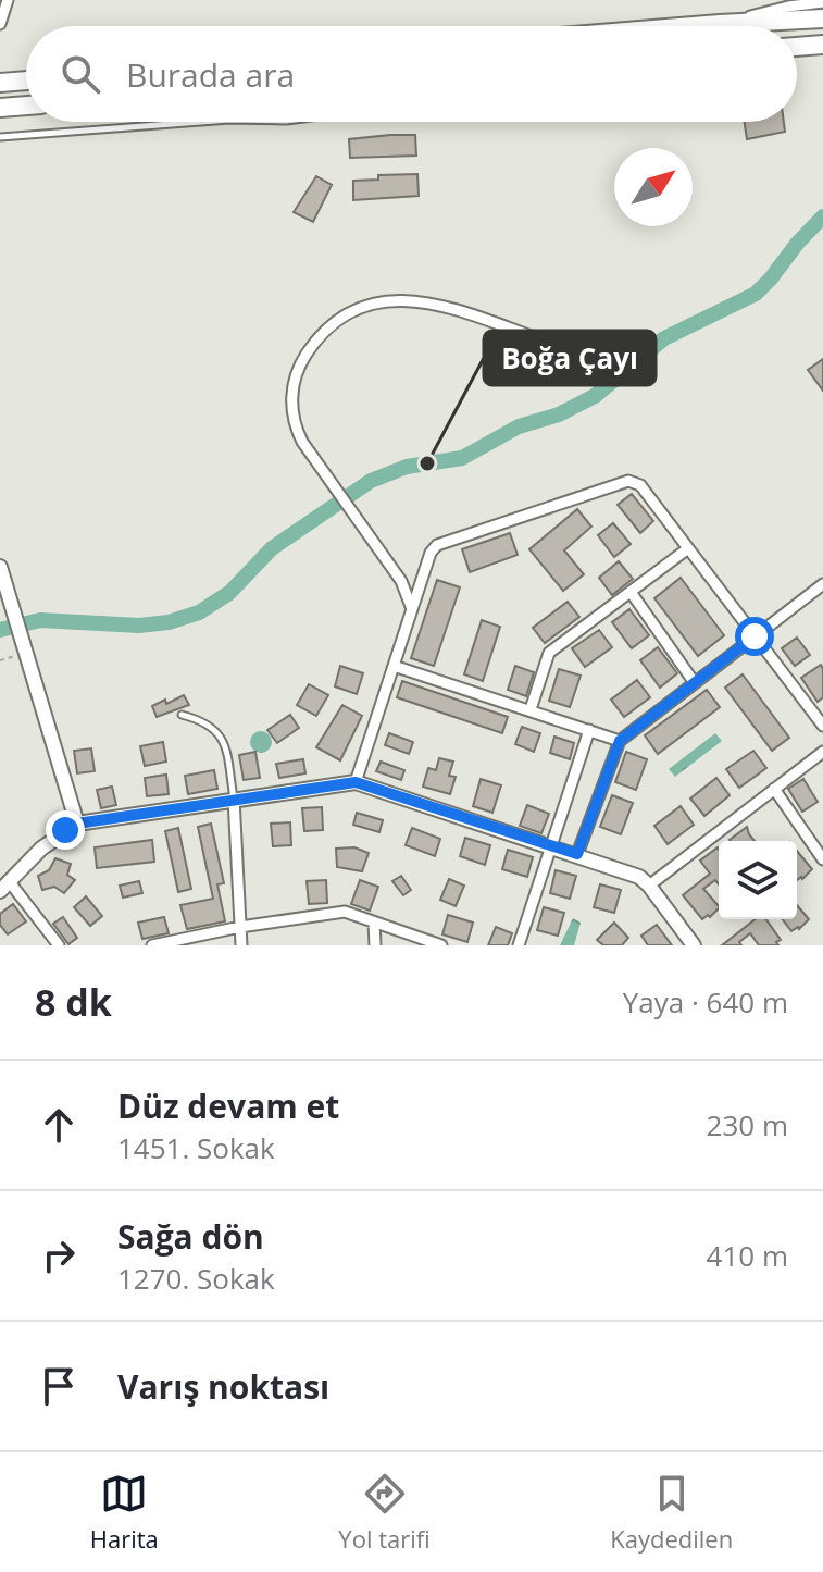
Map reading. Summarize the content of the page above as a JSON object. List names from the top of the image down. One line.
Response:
{"places":["Boğa Çayı"],"north":"top right","page":{"search":"Burada ara","heading":["8 dk","Yaya · 640 m"],"list":[["Düz devam et","1451. Sokak","230 m"],["Sağa dön","1270. Sokak","410 m"],"Varış noktası"],"nav":["Harita","Yol tarifi","Kaydedilen"]}}
